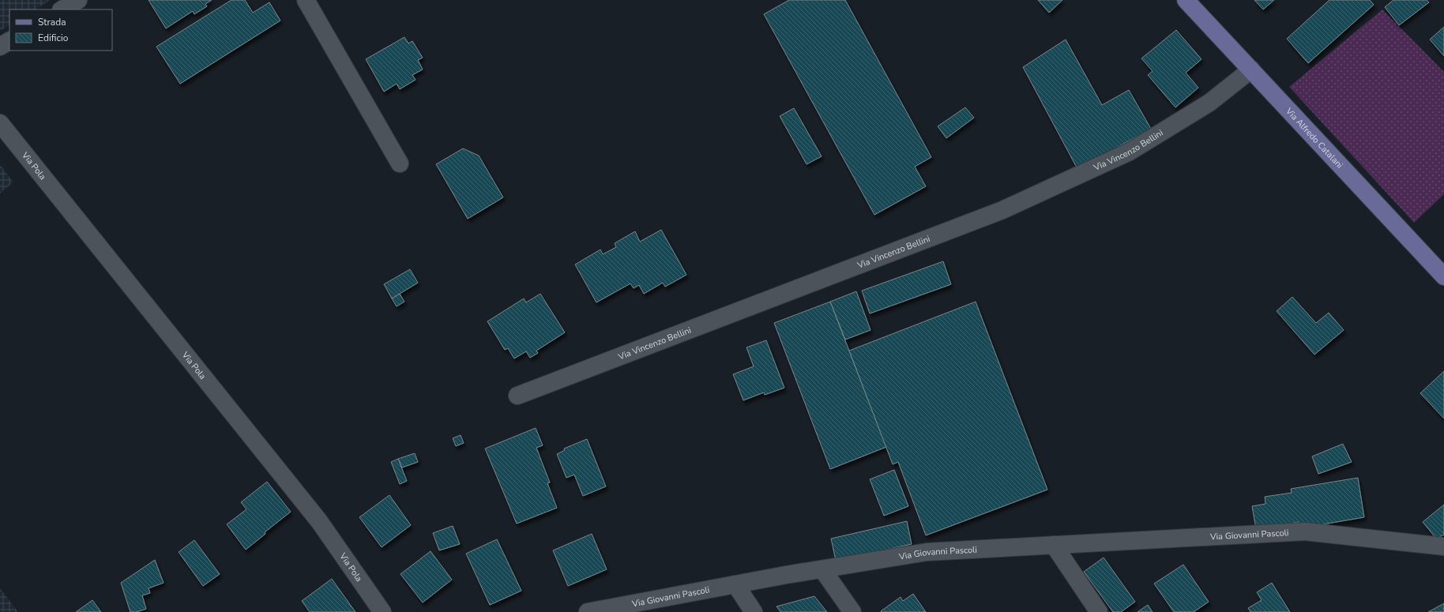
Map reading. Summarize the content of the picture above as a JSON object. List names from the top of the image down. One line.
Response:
{"streets":{"main road":["Via Alfredo Catalani"],"street":["Via Vincenzo Bellini","Via Pola","Via Giovanni Pascoli"]},"crossings":[["Via Alfredo Catalani","Via Vincenzo Bellini"]],"legend":["Strada","Edificio"]}
